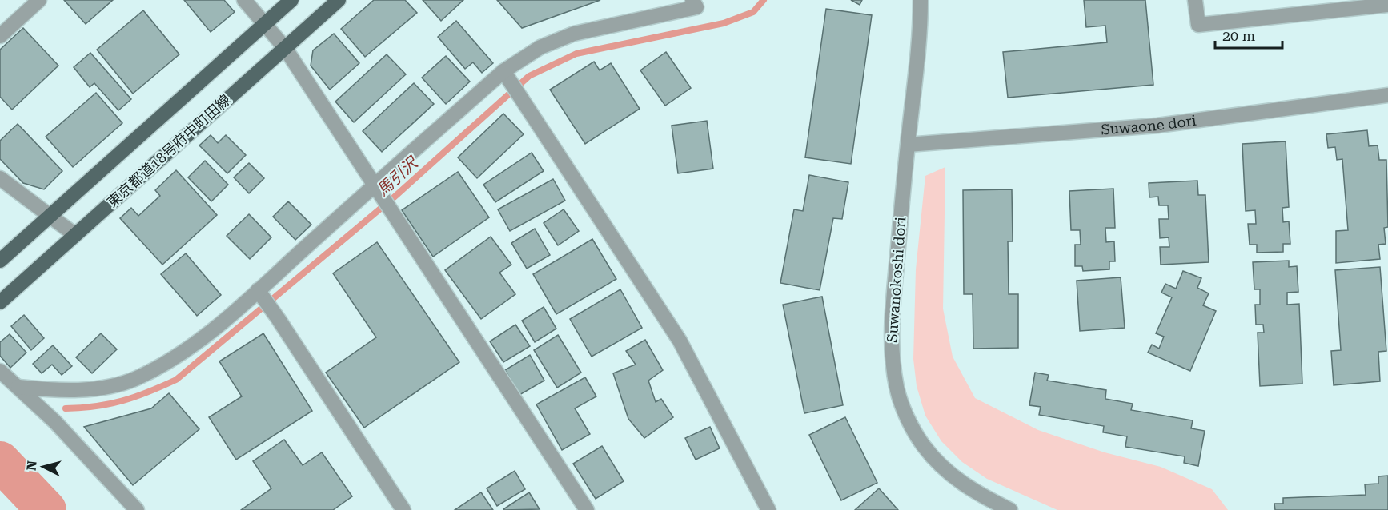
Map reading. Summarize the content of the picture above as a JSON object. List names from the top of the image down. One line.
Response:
{"streets":{"main road":["東京都道18号府中町田線"],"street":["Suwaone dori","Suwanokoshi dori"]},"crossings":[["Suwaone dori","Suwanokoshi dori"]],"water":["馬引沢"],"scale_bar":"20 m","north":"left"}
